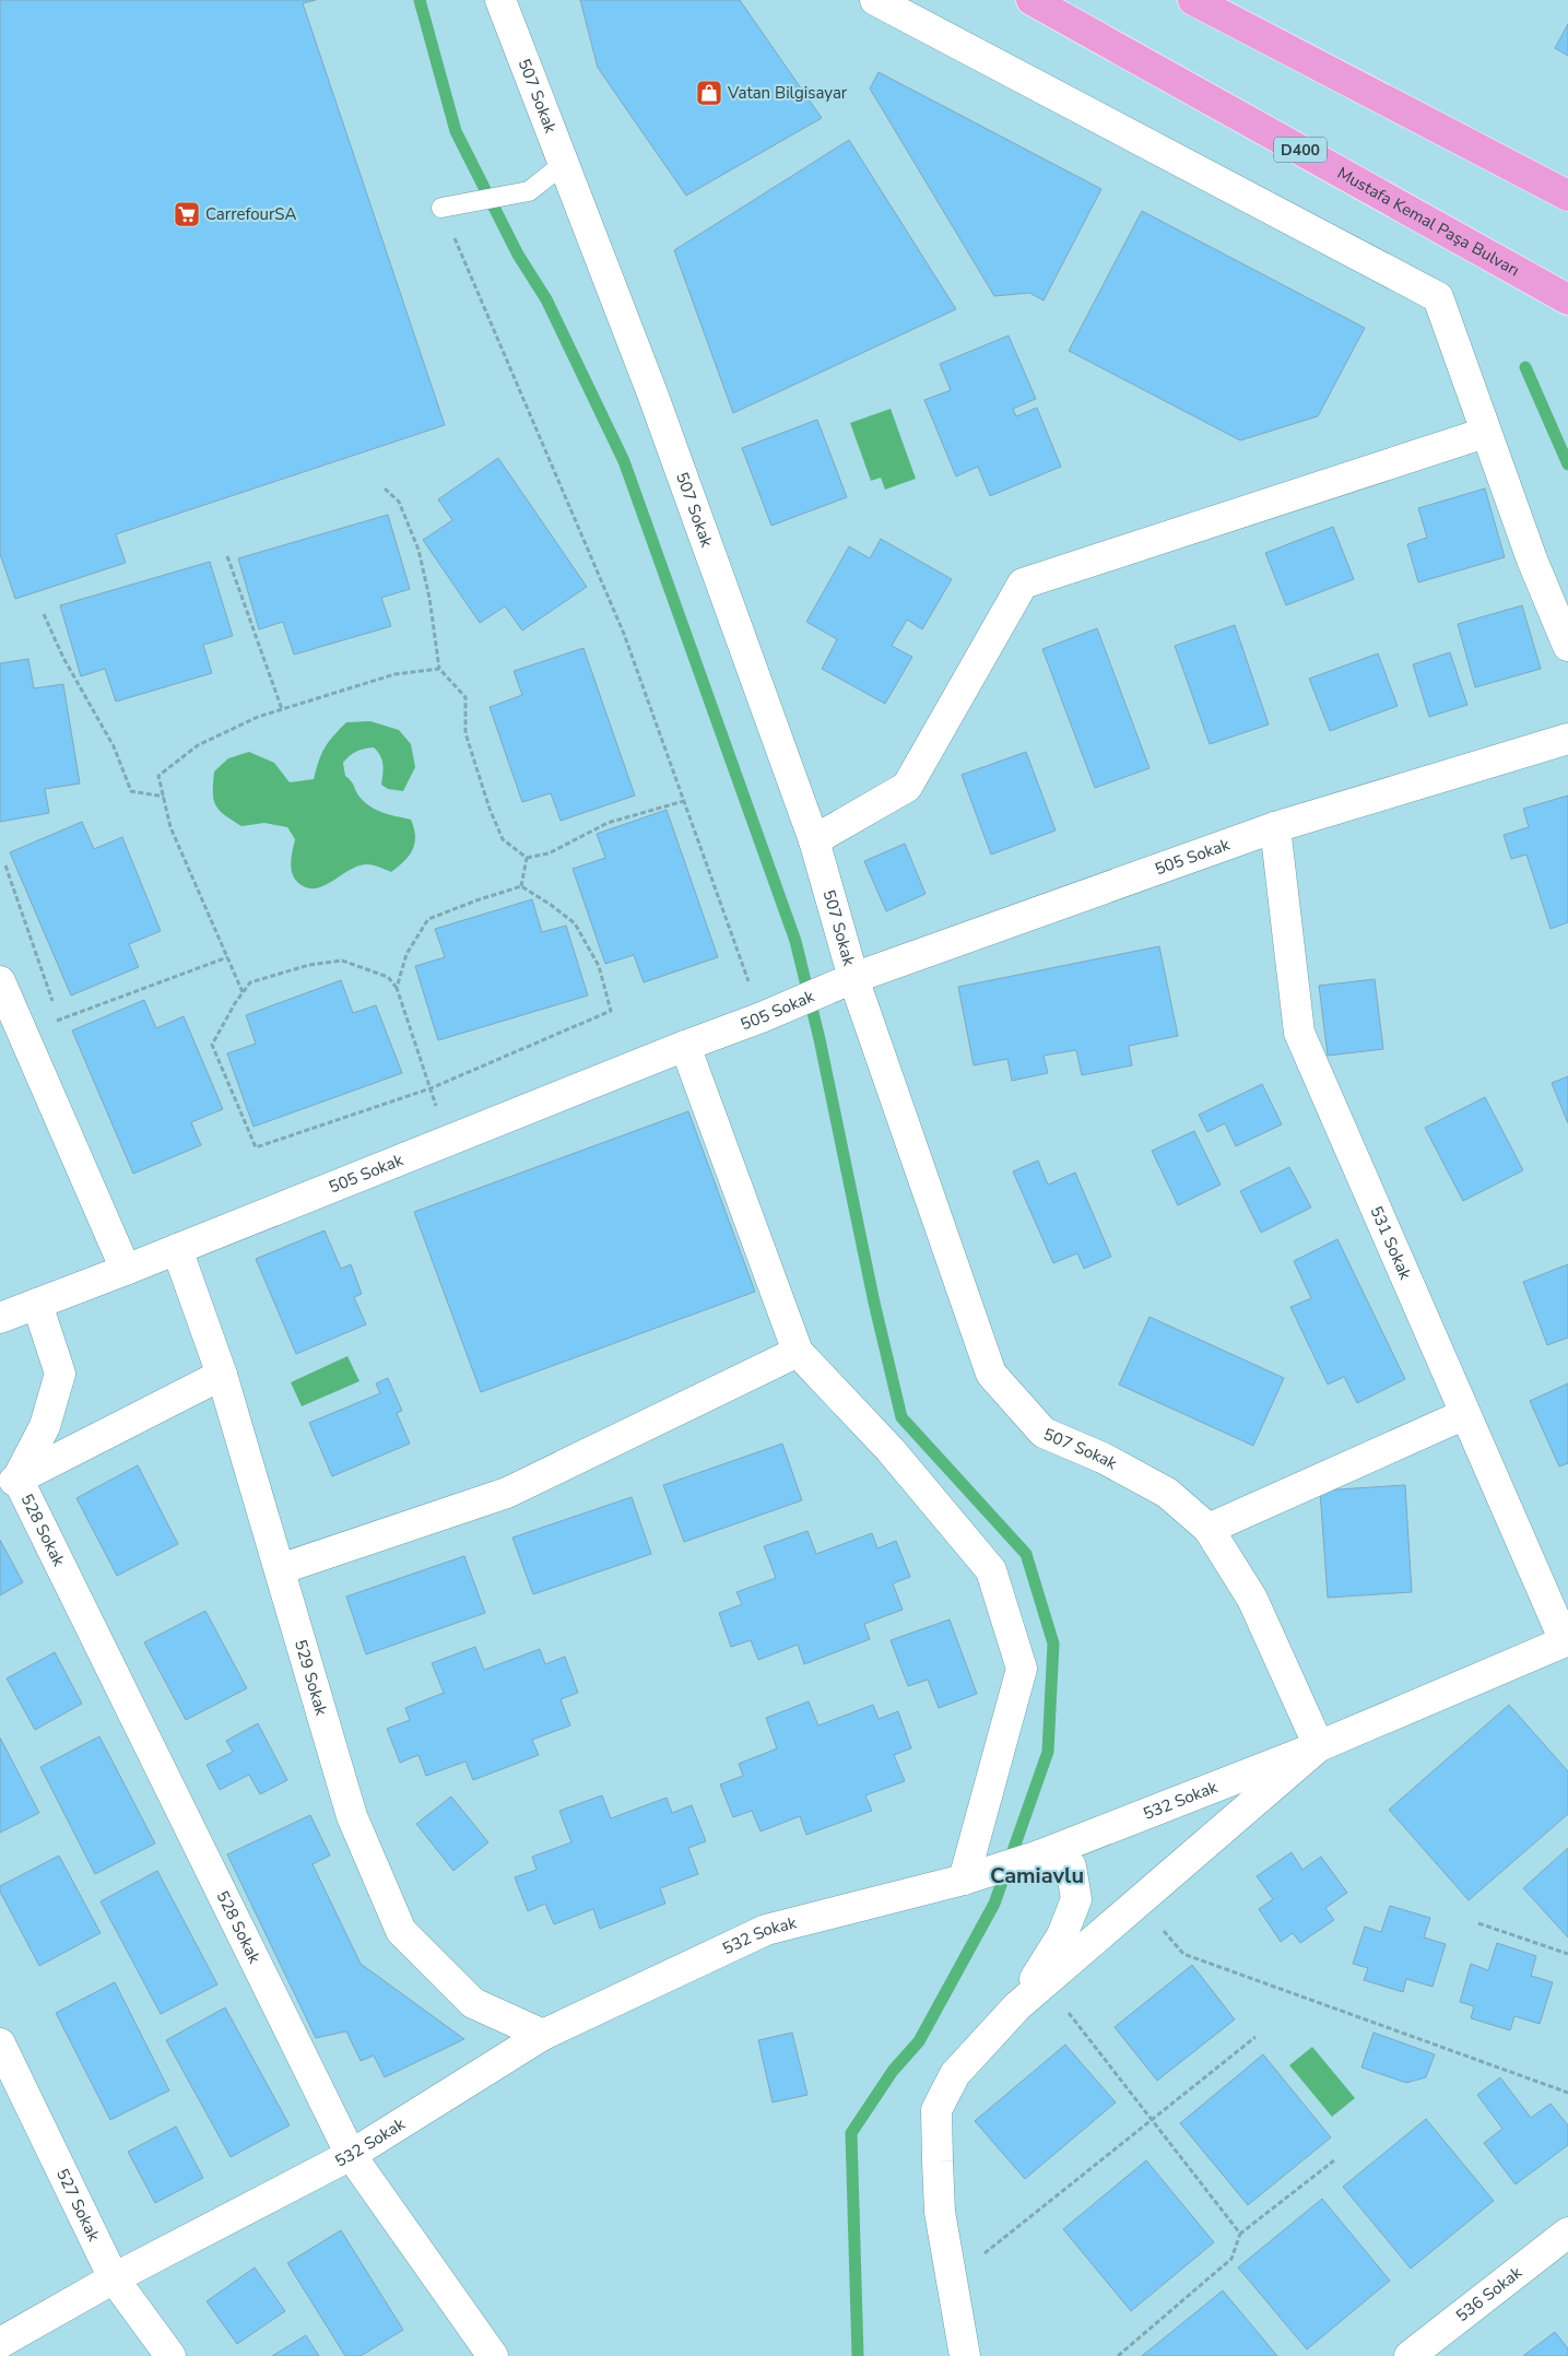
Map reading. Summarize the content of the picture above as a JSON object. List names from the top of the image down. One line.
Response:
{"streets":{"highway":["D400","Mustafa Kemal Paşa Bulvarı"],"street":["507 Sokak","505 Sokak","531 Sokak","528 Sokak","529 Sokak","532 Sokak","527 Sokak","536 Sokak"]},"crossings":[["507 Sokak","505 Sokak"],["507 Sokak","532 Sokak"],["505 Sokak","531 Sokak"],["505 Sokak","529 Sokak"],["531 Sokak","532 Sokak"],["528 Sokak","532 Sokak"],["529 Sokak","532 Sokak"],["532 Sokak","527 Sokak"]],"districts":["Camiavlu"],"places":{"shop":["Vatan Bilgisayar"],"supermarket":["CarrefourSA"]}}
